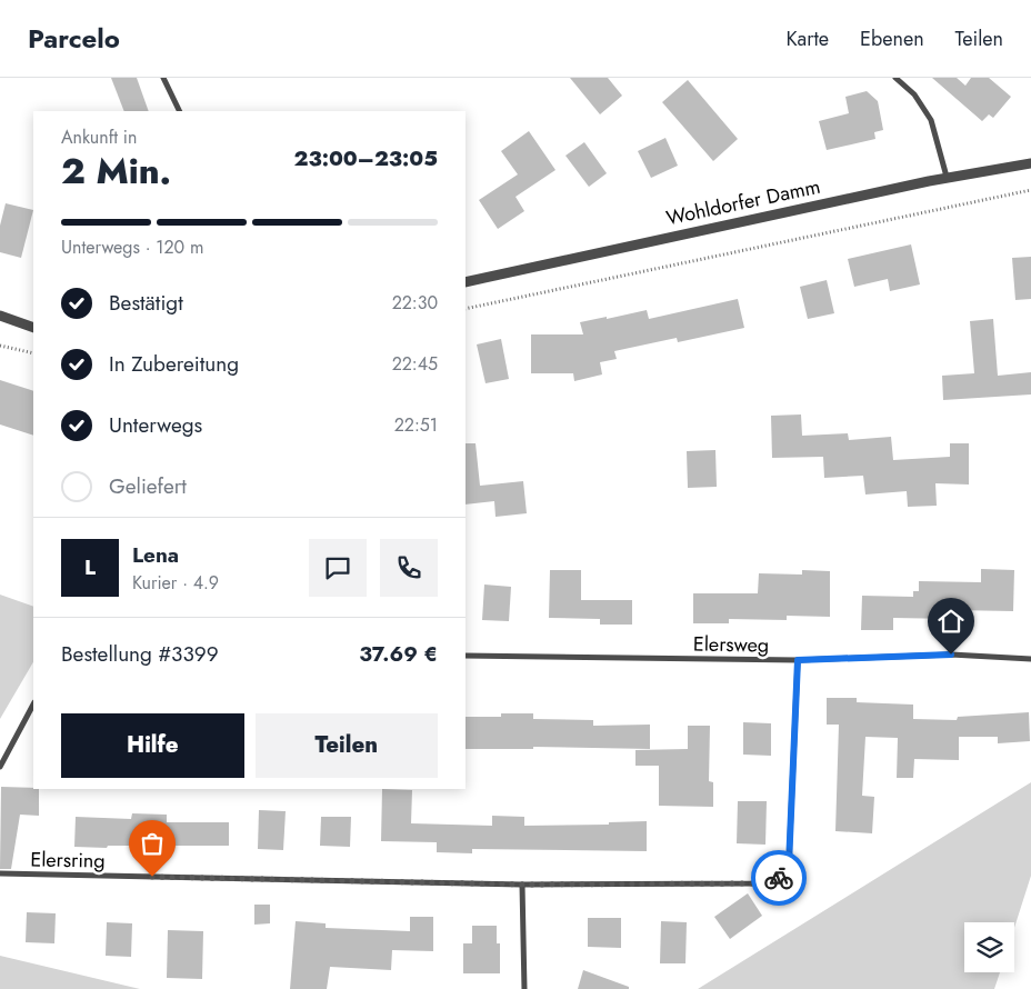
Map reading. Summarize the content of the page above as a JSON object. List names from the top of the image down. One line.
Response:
{"streets":{"street":["Wohldorfer Damm","Elersweg","Elersring"]},"crossings":[["Elersweg","Elersring"]],"page":{"header":"Parcelo","nav":["Karte","Ebenen","Teilen"],"heading":["2 Min.","Ankunft in","23:00–23:05"],"panel":["Lena","Kurier · 4.9","Bestellung #3399","37.69 €"],"bar":"Unterwegs · 120 m","list":[["Bestätigt","22:30"],["In Zubereitung","22:45"],["Unterwegs","22:51"],"Geliefert"],"round":"L","buttons":["Hilfe","Teilen"]}}
